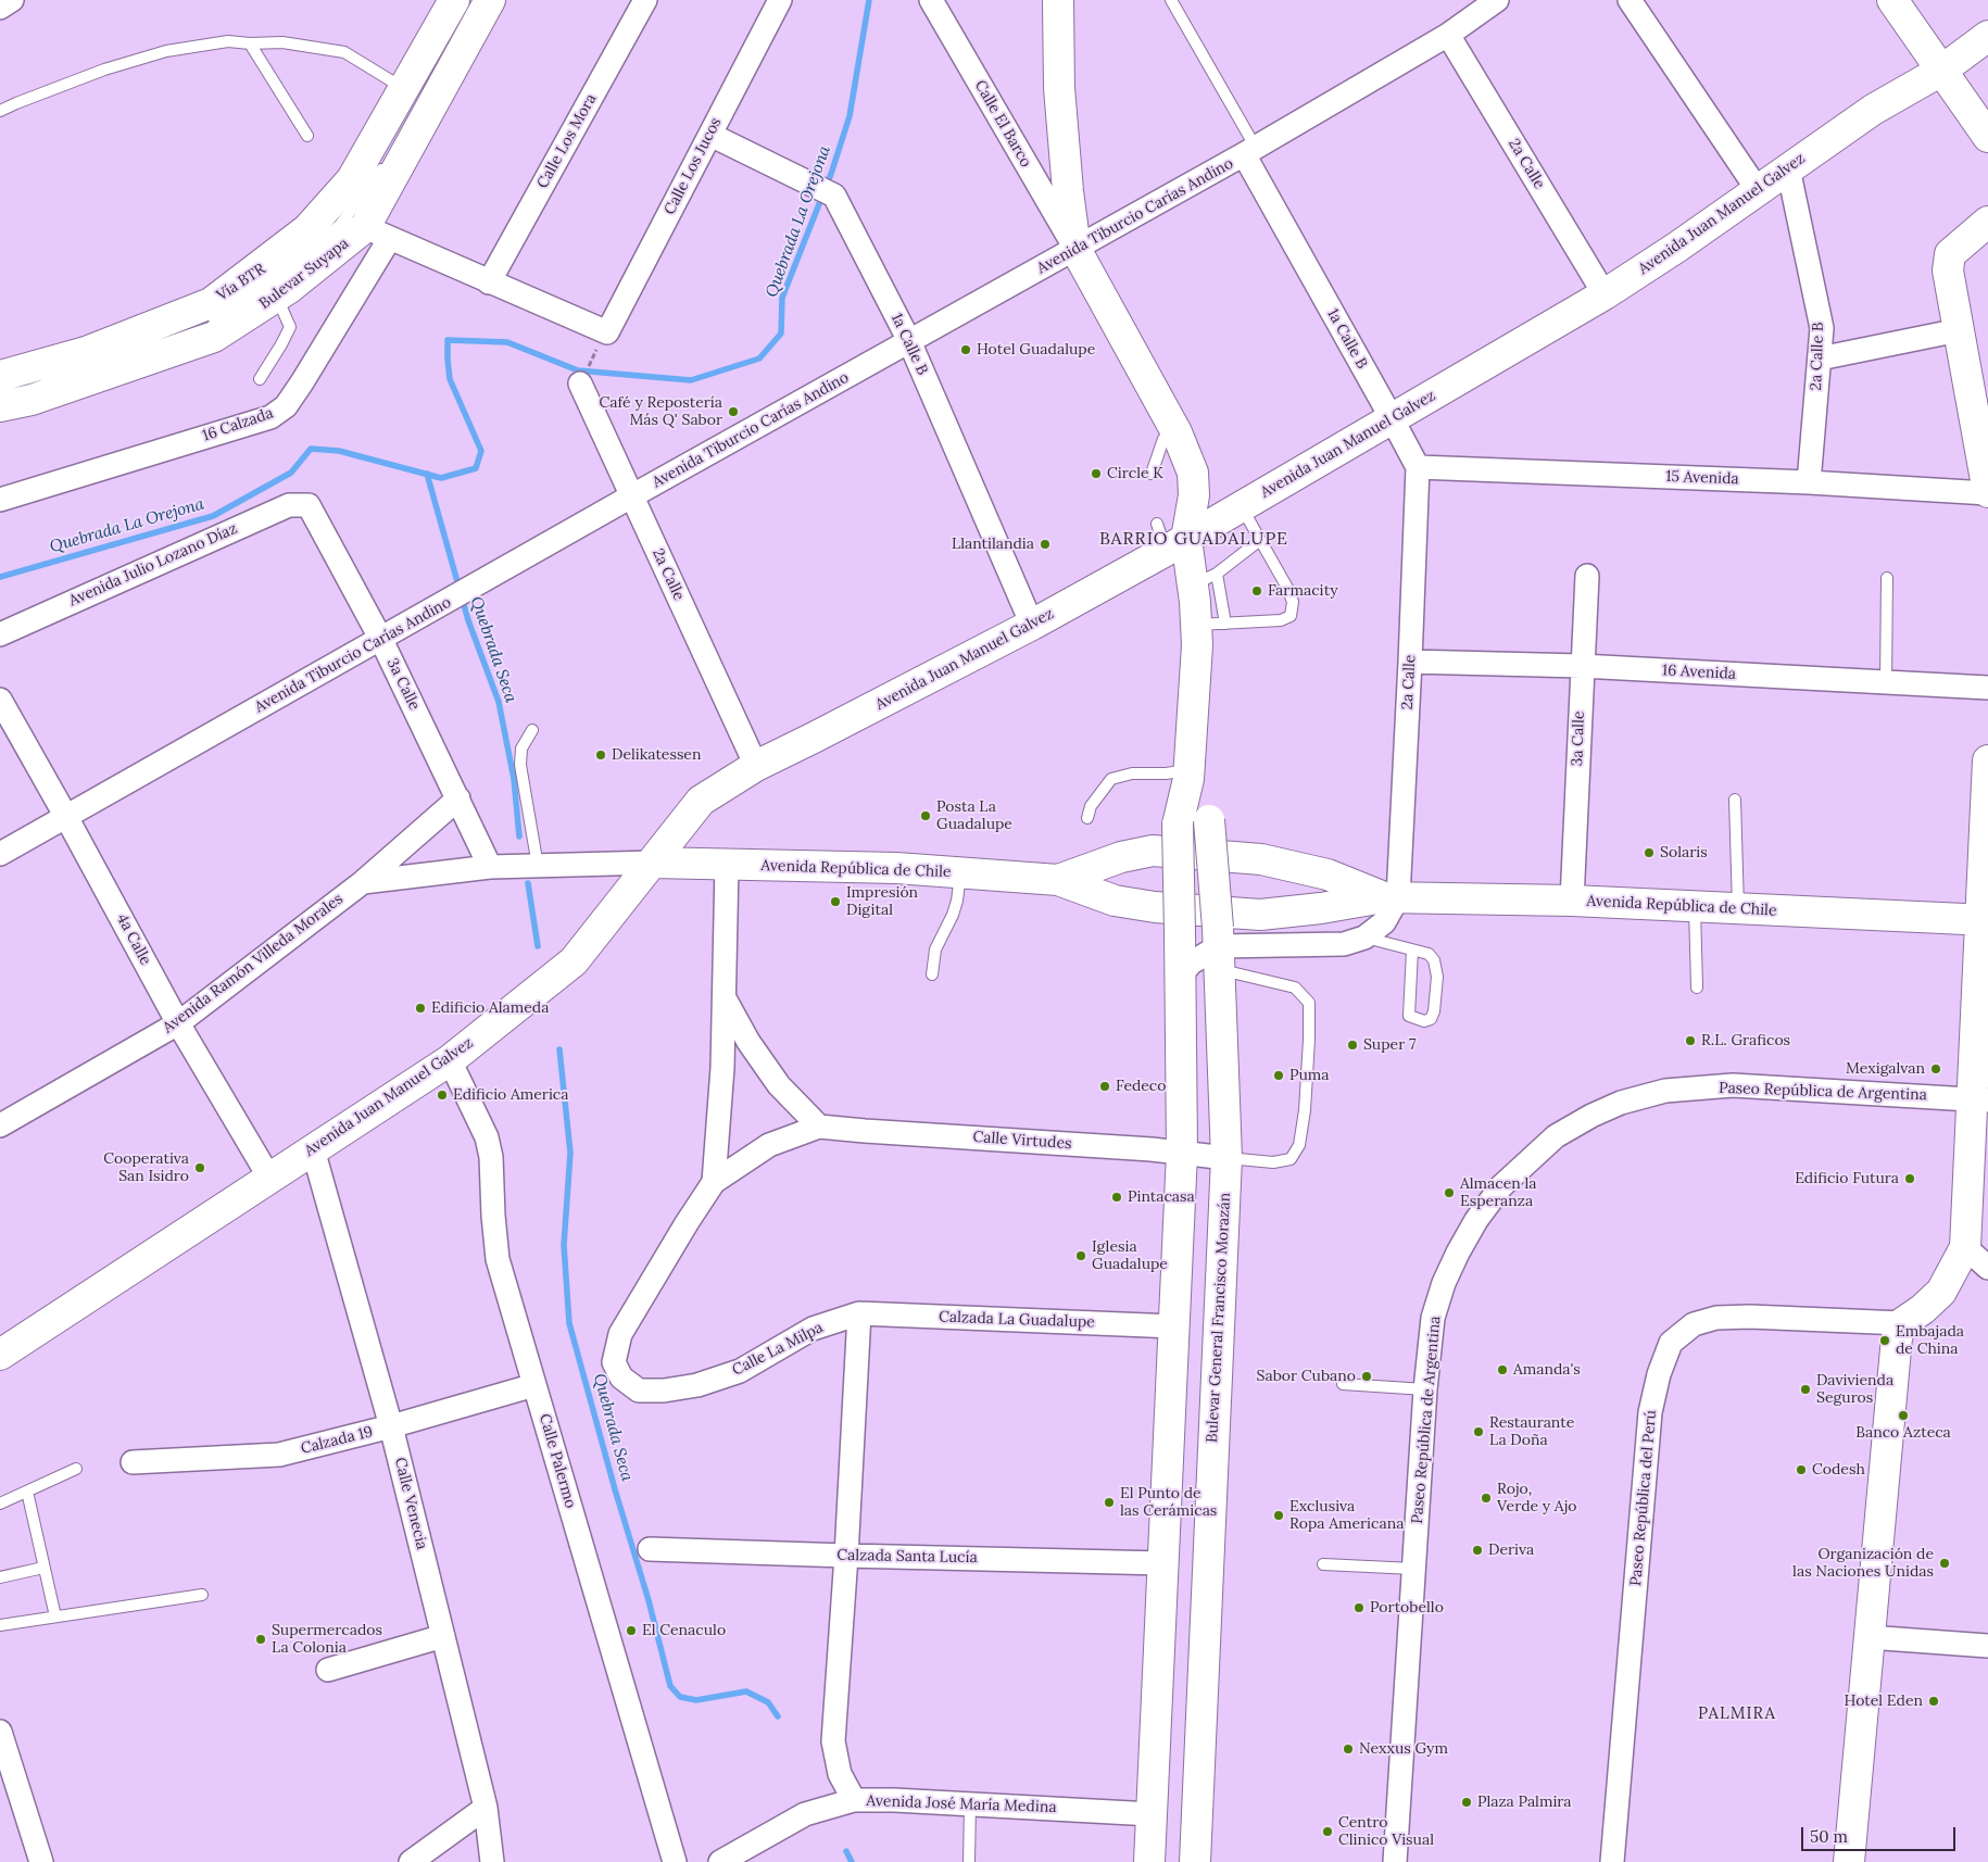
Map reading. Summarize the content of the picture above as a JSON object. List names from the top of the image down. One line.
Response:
{"streets":{"street":["Calle El Barco","Calle Los Mora","2a Calle","Calle Los Jucos","Avenida Juan Manuel Galvez","Avenida Tiburcio Carías Andino","Bulevar Suyapa","1a Calle B","2a Calle B","16 Calzada","15 Avenida","Avenida Julio Lozano Díaz","16 Avenida","3a Calle","Avenida República de Chile","4a Calle","Avenida Ramón Villeda Morales","Paseo República de Argentina","Calle Virtudes","Bulevar General Francisco Morazán","Calzada La Guadalupe","Calle La Milpa","Calzada 19","Calle Palermo","Paseo República del Perú","Calle Venecia","Calzada Santa Lucía","Avenida José María Medina"],"lane":["Vía BTR"]},"crossings":[["Calle El Barco","Avenida Tiburcio Carías Andino"],["Calle El Barco","Bulevar General Francisco Morazán"],["2a Calle","Avenida Juan Manuel Galvez"],["2a Calle","Avenida Tiburcio Carías Andino"],["2a Calle","1a Calle B"],["2a Calle","15 Avenida"],["2a Calle","16 Avenida"],["2a Calle","Avenida República de Chile"],["Calle Los Jucos","1a Calle B"],["Avenida Juan Manuel Galvez","1a Calle B"],["Avenida Juan Manuel Galvez","2a Calle B"],["Avenida Juan Manuel Galvez","Avenida República de Chile"],["Avenida Juan Manuel Galvez","4a Calle"],["Avenida Juan Manuel Galvez","Bulevar General Francisco Morazán"],["Avenida Juan Manuel Galvez","Calle Palermo"],["Avenida Juan Manuel Galvez","Calle Venecia"],["Avenida Tiburcio Carías Andino","1a Calle B"],["Avenida Tiburcio Carías Andino","3a Calle"],["Avenida Tiburcio Carías Andino","4a Calle"],["Avenida Tiburcio Carías Andino","Bulevar General Francisco Morazán"],["Bulevar Suyapa","16 Calzada"],["1a Calle B","15 Avenida"],["2a Calle B","15 Avenida"],["Avenida Julio Lozano Díaz","3a Calle"],["16 Avenida","3a Calle"],["3a Calle","Avenida República de Chile"],["3a Calle","Avenida Ramón Villeda Morales"],["Avenida República de Chile","Calle La Milpa"],["4a Calle","Avenida Ramón Villeda Morales"],["Calle Virtudes","Bulevar General Francisco Morazán"],["Calle Virtudes","Calle La Milpa"],["Bulevar General Francisco Morazán","Calzada La Guadalupe"],["Bulevar General Francisco Morazán","Calzada Santa Lucía"],["Bulevar General Francisco Morazán","Avenida José María Medina"],["Calzada La Guadalupe","Calle La Milpa"],["Calzada 19","Calle Palermo"],["Calzada 19","Calle Venecia"]],"districts":["BARRIO GUADALUPE","PALMIRA"],"water":["Quebrada La Orejona","Quebrada Seca"],"places":["Hotel Guadalupe","Café y Repostería Más Q' Sabor","Circle K","Llantilandia","Farmacity","Delikatessen","Posta La Guadalupe","Solaris","Impresión Digital","Edificio Alameda","R.L. Graficos","Super 7","Mexigalvan","Puma","Fedeco","Edificio America","Cooperativa San Isidro","Edificio Futura","Almacen la Esperanza","Pintacasa","Iglesia Guadalupe","Embajada de China","Amanda's","Sabor Cubano","Davivienda Seguros","Banco Azteca","Restaurante La Doña","Codesh","Rojo, Verde y Ajo","El Punto de las Cerámicas","Exclusiva Ropa Americana","Deriva","Organización de las Naciones Unidas","Portobello","El Cenaculo","Supermercados La Colonia","Hotel Eden","Nexxus Gym","Plaza Palmira","Centro Clinico Visual"],"scale_bar":"50 m"}
